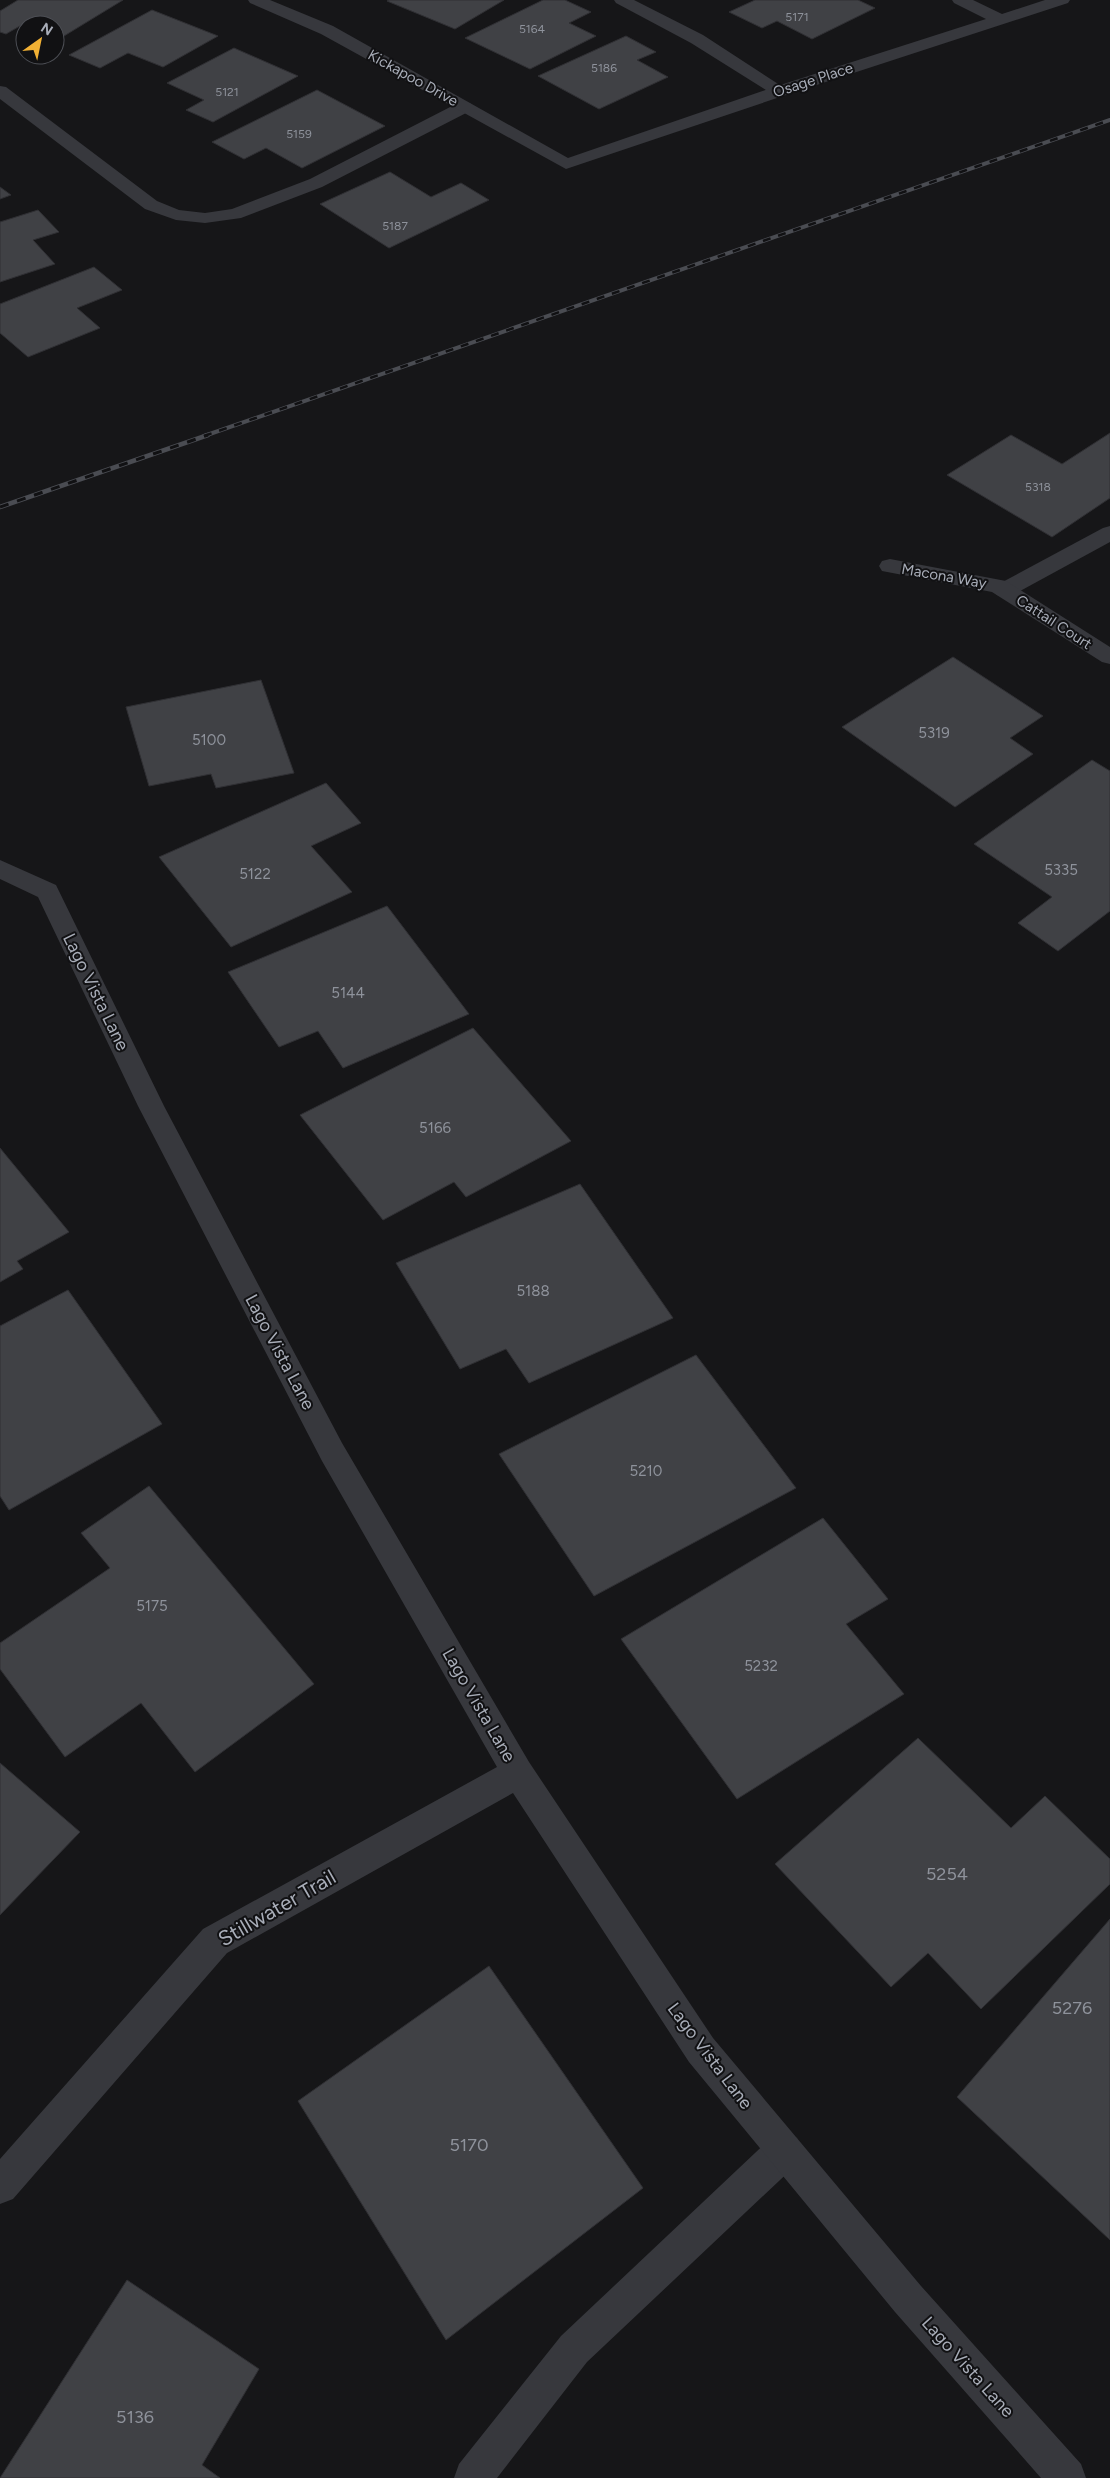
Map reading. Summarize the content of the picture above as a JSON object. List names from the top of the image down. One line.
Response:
{"streets":{"street":["Kickapoo Drive","Osage Place","Macona Way","Cattail Court","Lago Vista Lane","Stillwater Trail"]},"crossings":[["Kickapoo Drive","Osage Place"],["Macona Way","Cattail Court"],["Lago Vista Lane","Stillwater Trail"]],"house_numbers":["5171","5164","5186","5121","5159","5187","5318","5319","5100","5335","5122","5144","5166","5188","5210","5175","5232","5254","5276","5170","5136"],"north":"top right"}
